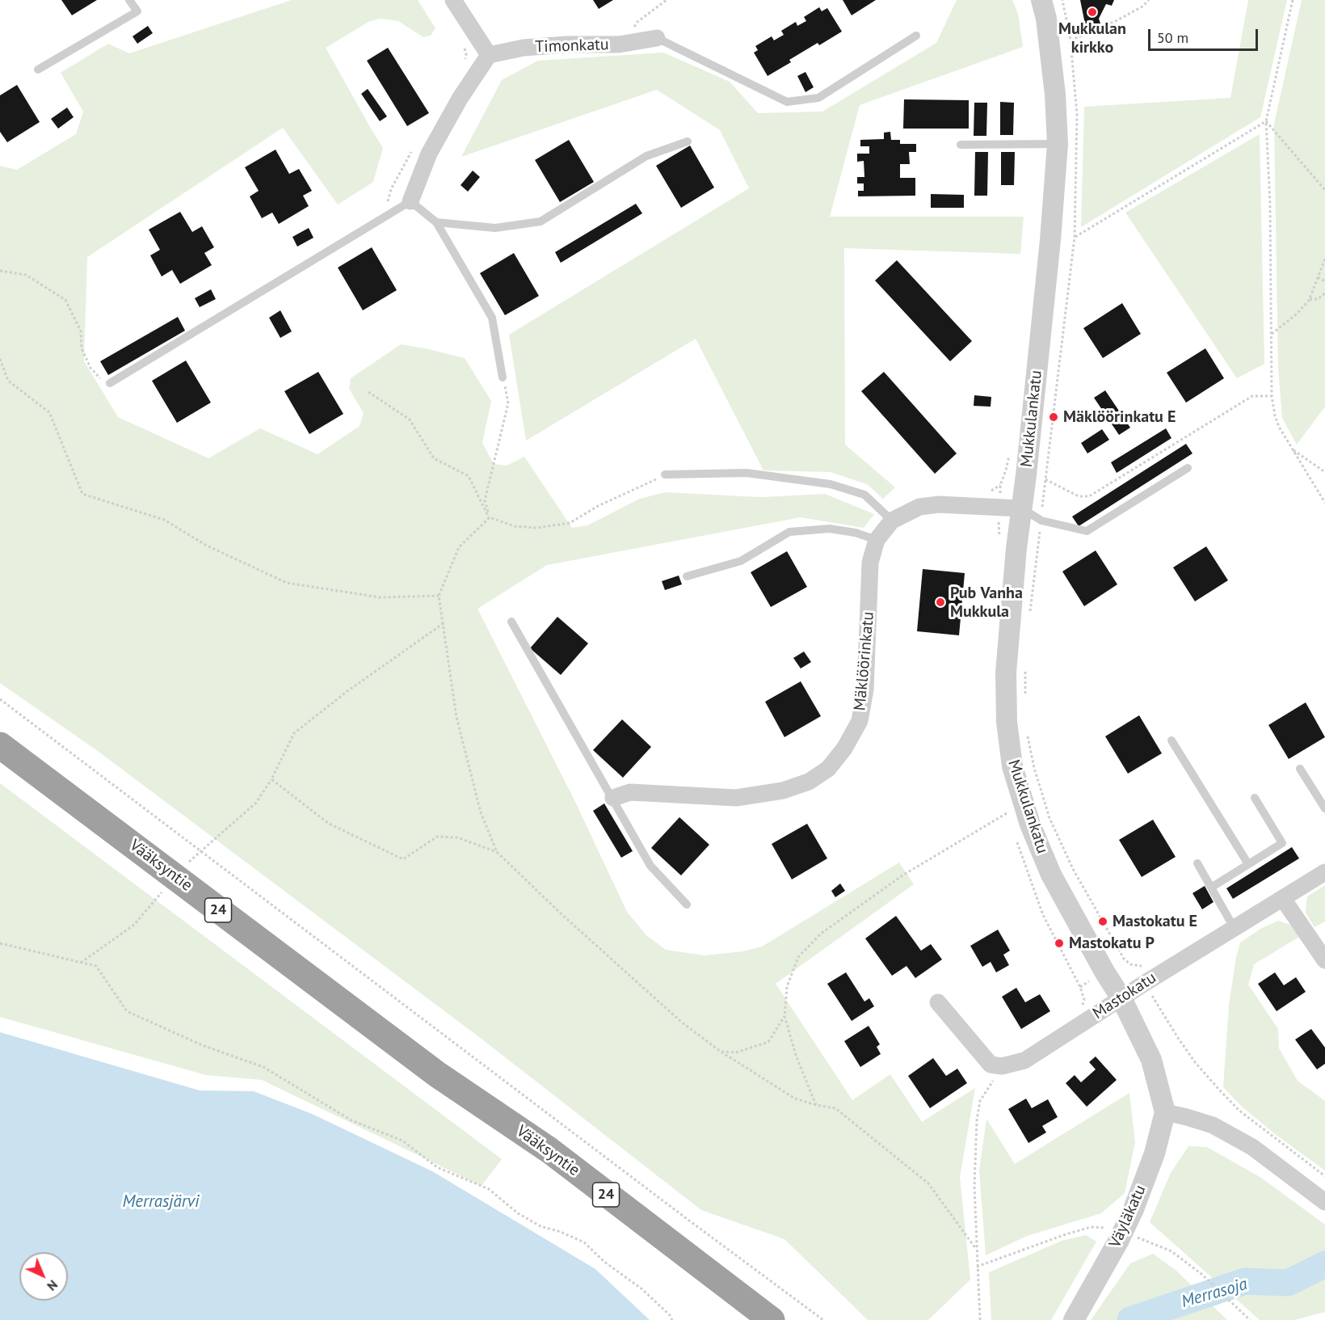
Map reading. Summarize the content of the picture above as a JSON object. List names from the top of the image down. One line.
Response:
{"streets":{"highway":["Vääksyntie","24"],"street":["Timonkatu","Mukkulankatu","Mäklöörinkatu","Mastokatu","Väyläkatu"]},"crossings":[["Mukkulankatu","Mäklöörinkatu"],["Mukkulankatu","Mastokatu"],["Mukkulankatu","Väyläkatu"]],"water":["Merrasjärvi","Merrasoja"],"places":["Mukkulan kirkko","Mäklöörinkatu E","Pub Vanha Mukkula","Mastokatu E","Mastokatu P"],"scale_bar":"50 m","north":"bottom right"}
